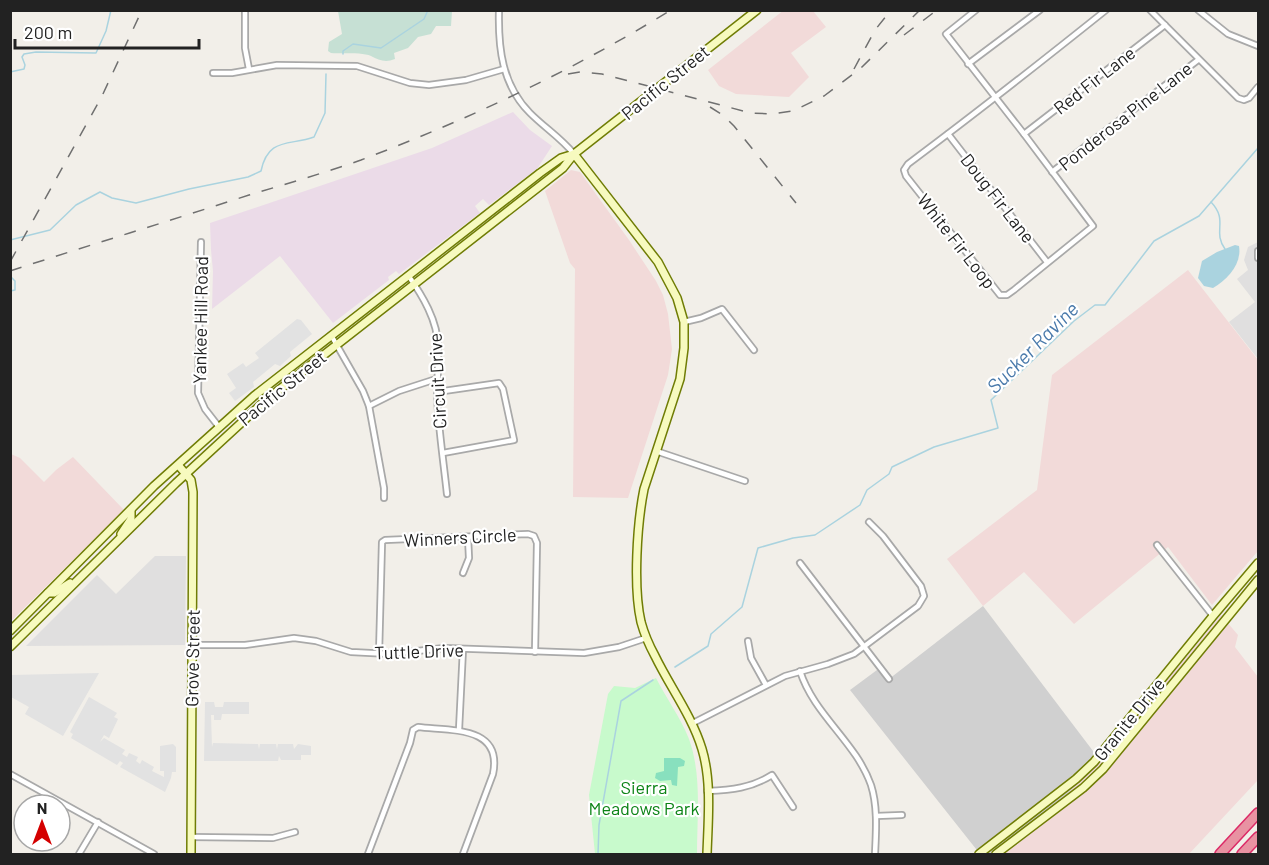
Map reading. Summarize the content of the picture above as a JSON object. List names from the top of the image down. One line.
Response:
{"streets":{"street":["Red Fir Lane","Pacific Street","Ponderosa Pine Lane","Doug Fir Lane","White Fir Loop","Yankee Hill Road","Circuit Drive","Winners Circle","Tuttle Drive","Grove Street","Granite Drive"]},"crossings":[["Red Fir Lane","White Fir Loop"],["Pacific Street","Yankee Hill Road"],["Pacific Street","Circuit Drive"],["Pacific Street","Grove Street"],["Ponderosa Pine Lane","White Fir Loop"],["Doug Fir Lane","White Fir Loop"],["Winners Circle","Tuttle Drive"],["Tuttle Drive","Grove Street"]],"water":["Sucker Ravine"],"parks":["Sierra Meadows Park"],"scale_bar":"200 m","north":"top"}
